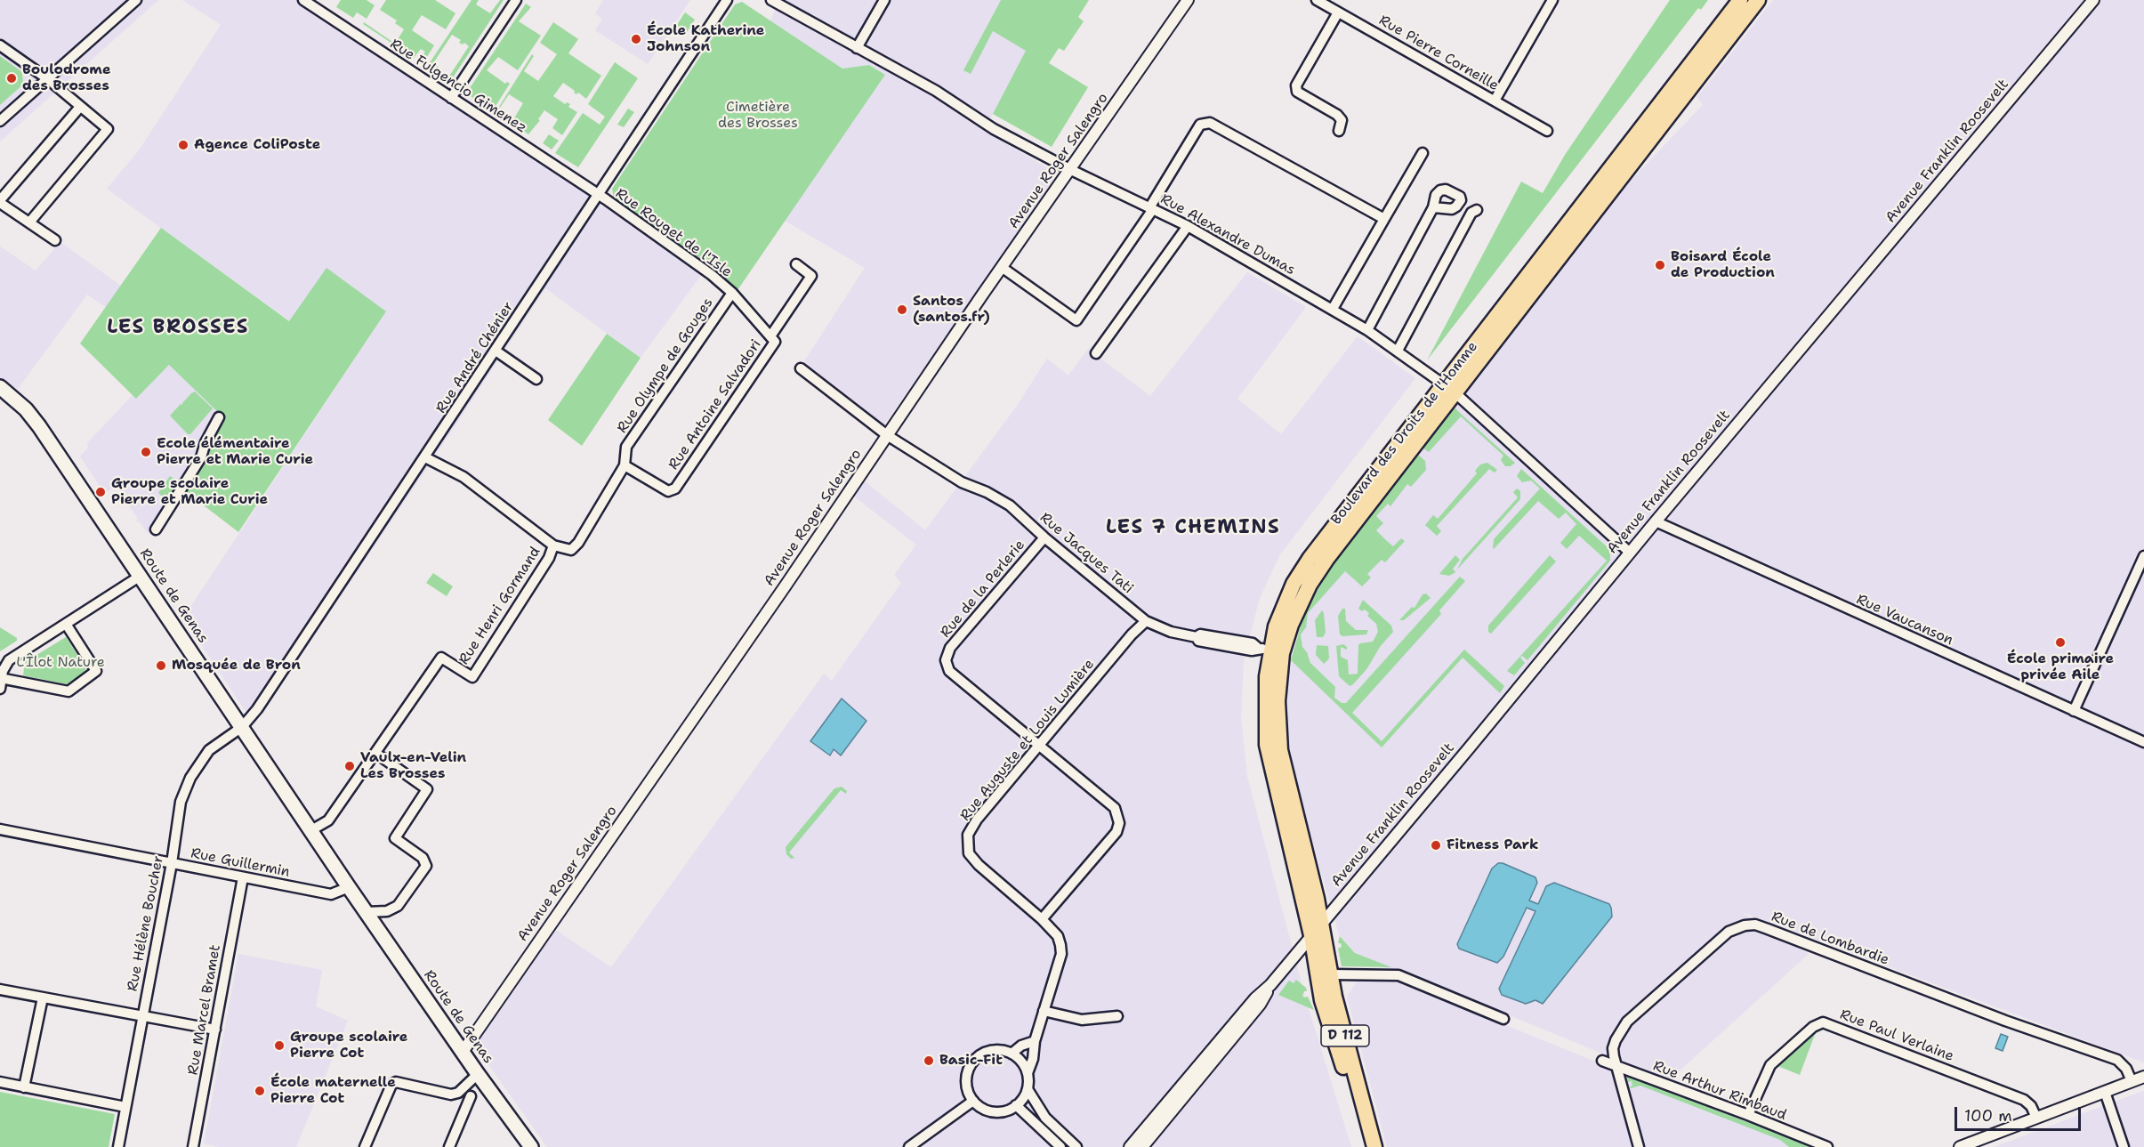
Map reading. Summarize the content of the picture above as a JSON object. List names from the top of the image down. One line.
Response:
{"streets":{"main road":["Boulevard des Droits de l'Homme","Route de Genas","D 112"],"street":["Rue Pierre Corneille","Rue Fulgencio Gimenez","Avenue Franklin Roosevelt","Avenue Roger Salengro","Rue Rouget de l'Isle","Rue Alexandre Dumas","Rue André Chénier","Rue Olympe de Gouges","Rue Antoine Salvadori","Rue Jacques Tati","Rue de la Perlerie","Rue Henri Gormand","Rue Vaucanson","Rue Auguste et Louis Lumière","Rue Guillermin","Rue Hélène Boucher","Rue de Lombardie","Rue Marcel Bramet","Rue Paul Verlaine","Rue Arthur Rimbaud"]},"crossings":[["Rue Fulgencio Gimenez","Rue Rouget de l'Isle"],["Rue Fulgencio Gimenez","Rue André Chénier"],["Avenue Franklin Roosevelt","Rue Alexandre Dumas"],["Avenue Franklin Roosevelt","Boulevard des Droits de l'Homme"],["Avenue Franklin Roosevelt","Rue Vaucanson"],["Avenue Franklin Roosevelt","D 112"],["Avenue Roger Salengro","Rue Alexandre Dumas"],["Avenue Roger Salengro","Rue Jacques Tati"],["Avenue Roger Salengro","Route de Genas"],["Rue Rouget de l'Isle","Rue André Chénier"],["Rue Rouget de l'Isle","Rue Olympe de Gouges"],["Rue Rouget de l'Isle","Rue Antoine Salvadori"],["Rue Alexandre Dumas","Boulevard des Droits de l'Homme"],["Rue André Chénier","Route de Genas"],["Rue André Chénier","Rue Henri Gormand"],["Rue André Chénier","Rue Hélène Boucher"],["Rue Olympe de Gouges","Rue Antoine Salvadori"],["Rue Olympe de Gouges","Rue Henri Gormand"],["Boulevard des Droits de l'Homme","Rue Jacques Tati"],["Boulevard des Droits de l'Homme","D 112"],["Rue Jacques Tati","Rue de la Perlerie"],["Rue Jacques Tati","Rue Auguste et Louis Lumière"],["Rue de la Perlerie","Rue Auguste et Louis Lumière"],["Route de Genas","Rue Guillermin"],["Route de Genas","Rue Hélène Boucher"],["Rue Guillermin","Rue Hélène Boucher"],["Rue Guillermin","Rue Marcel Bramet"],["Rue de Lombardie","Rue Arthur Rimbaud"],["Rue Paul Verlaine","Rue Arthur Rimbaud"]],"districts":["LES BROSSES","LES 7 CHEMINS"],"parks":["Cimetière des Brosses","L'Îlot Nature"],"places":["École Katherine Johnson","Boulodrome des Brosses","Agence ColiPoste","Boisard École de Production","Santos (santos.fr)","Ecole élémentaire Pierre et Marie Curie","Groupe scolaire Pierre et Marie Curie","École primaire privée Aile","Mosquée de Bron","Vaulx-en-Velin Les Brosses","Fitness Park","Groupe scolaire Pierre Cot","Basic-Fit","École maternelle Pierre Cot"],"scale_bar":"100 m"}
